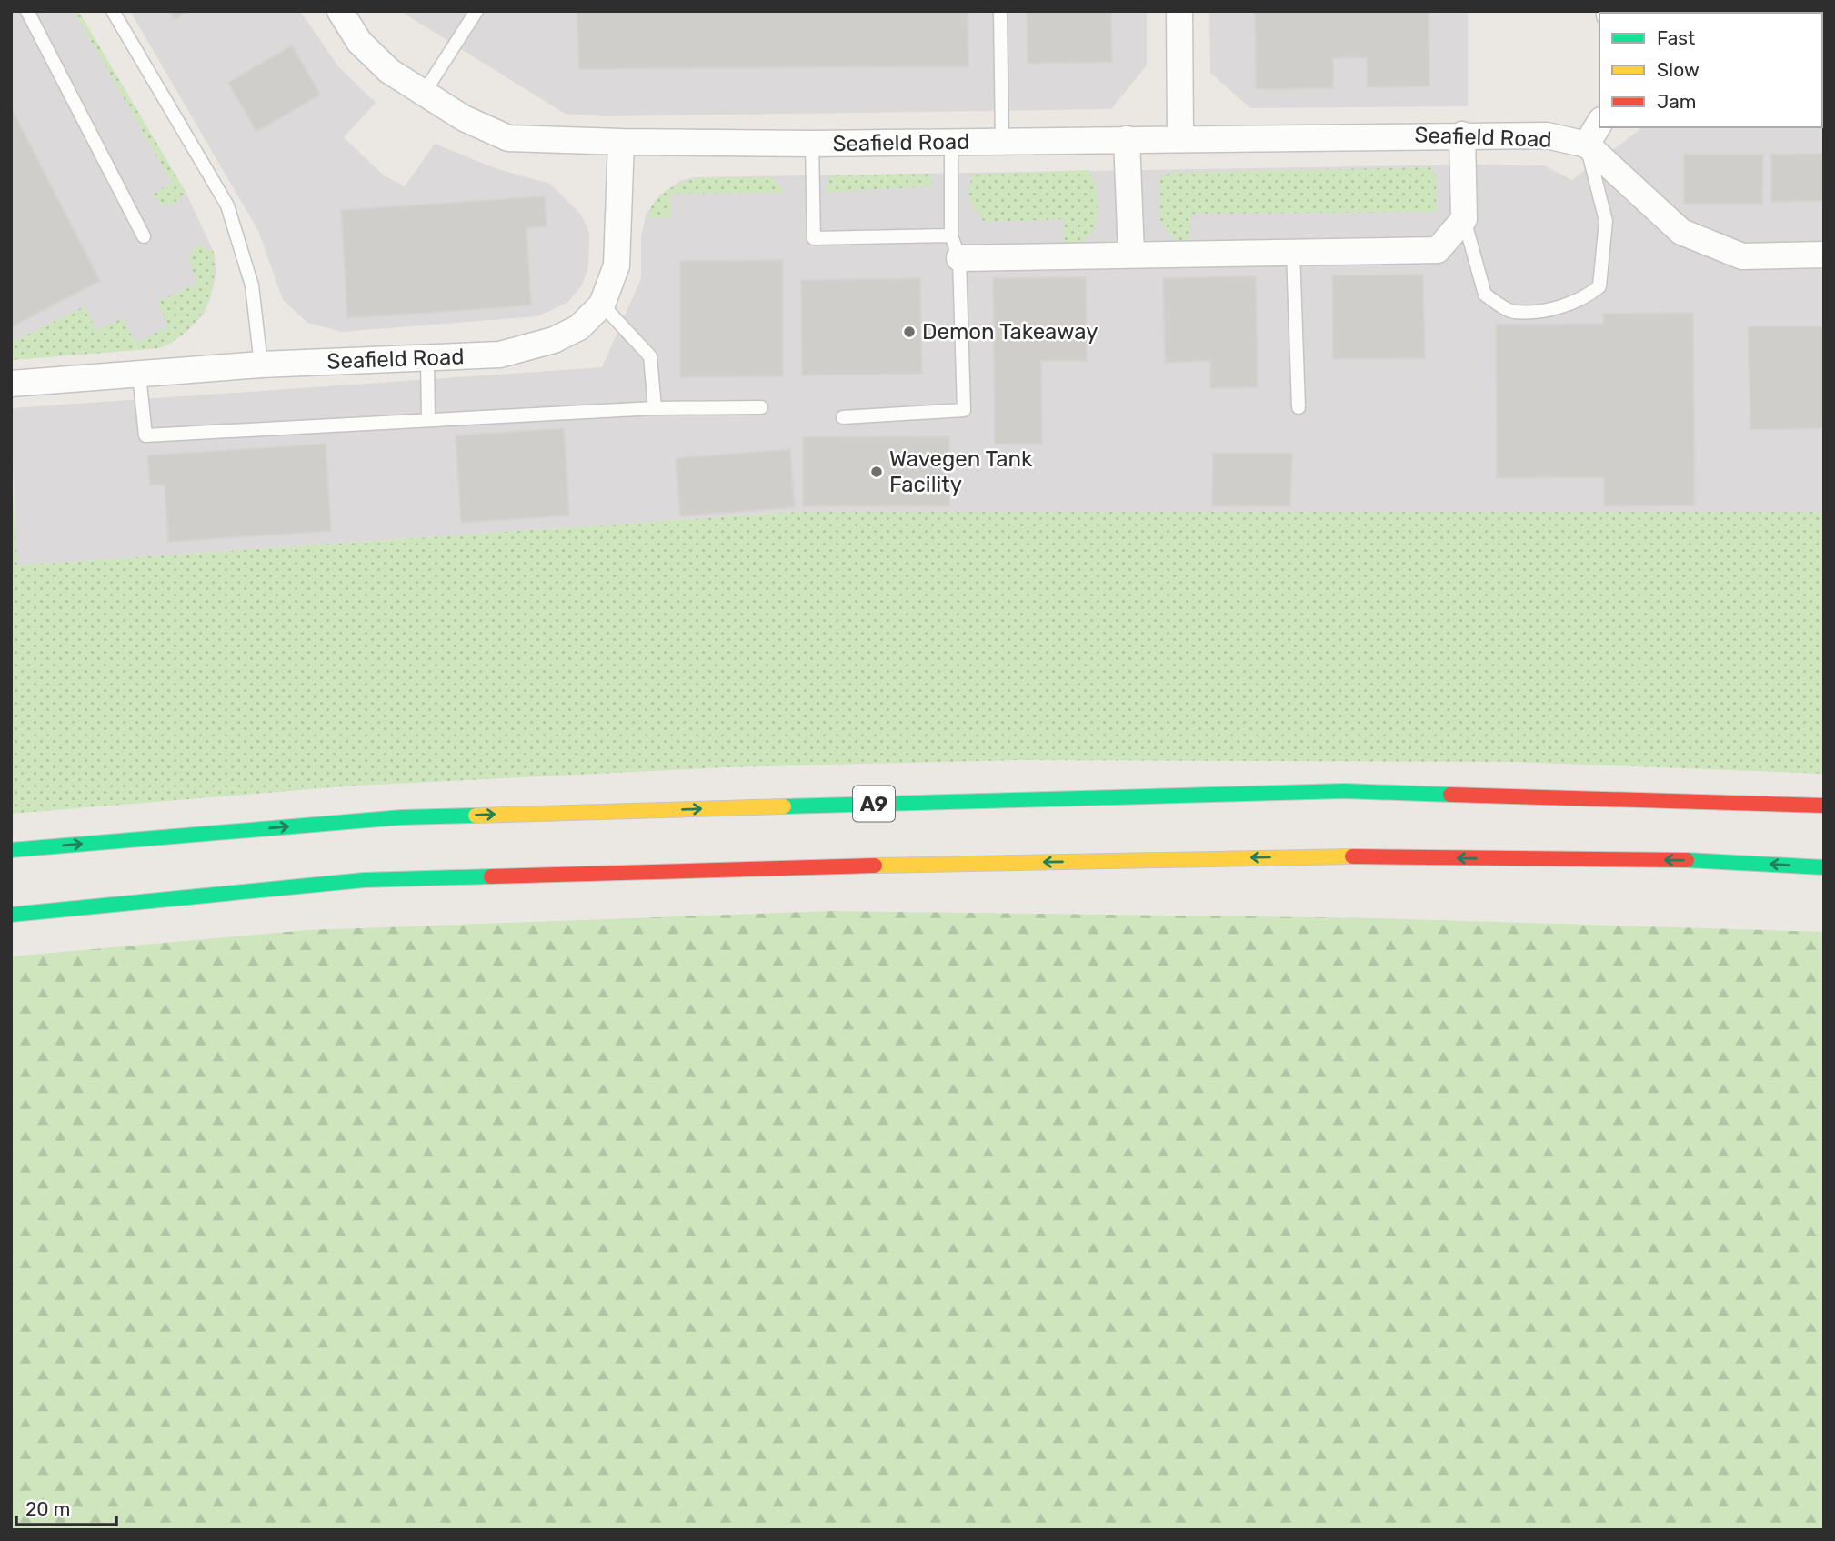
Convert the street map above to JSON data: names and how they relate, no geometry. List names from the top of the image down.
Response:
{
  "streets": {
    "highway": ["A9"],
    "street": ["Seafield Road"]
  },
  "places": ["Demon Takeaway", "Wavegen Tank Facility"],
  "legend": ["Fast", "Slow", "Jam"],
  "scale_bar": "20 m"
}
